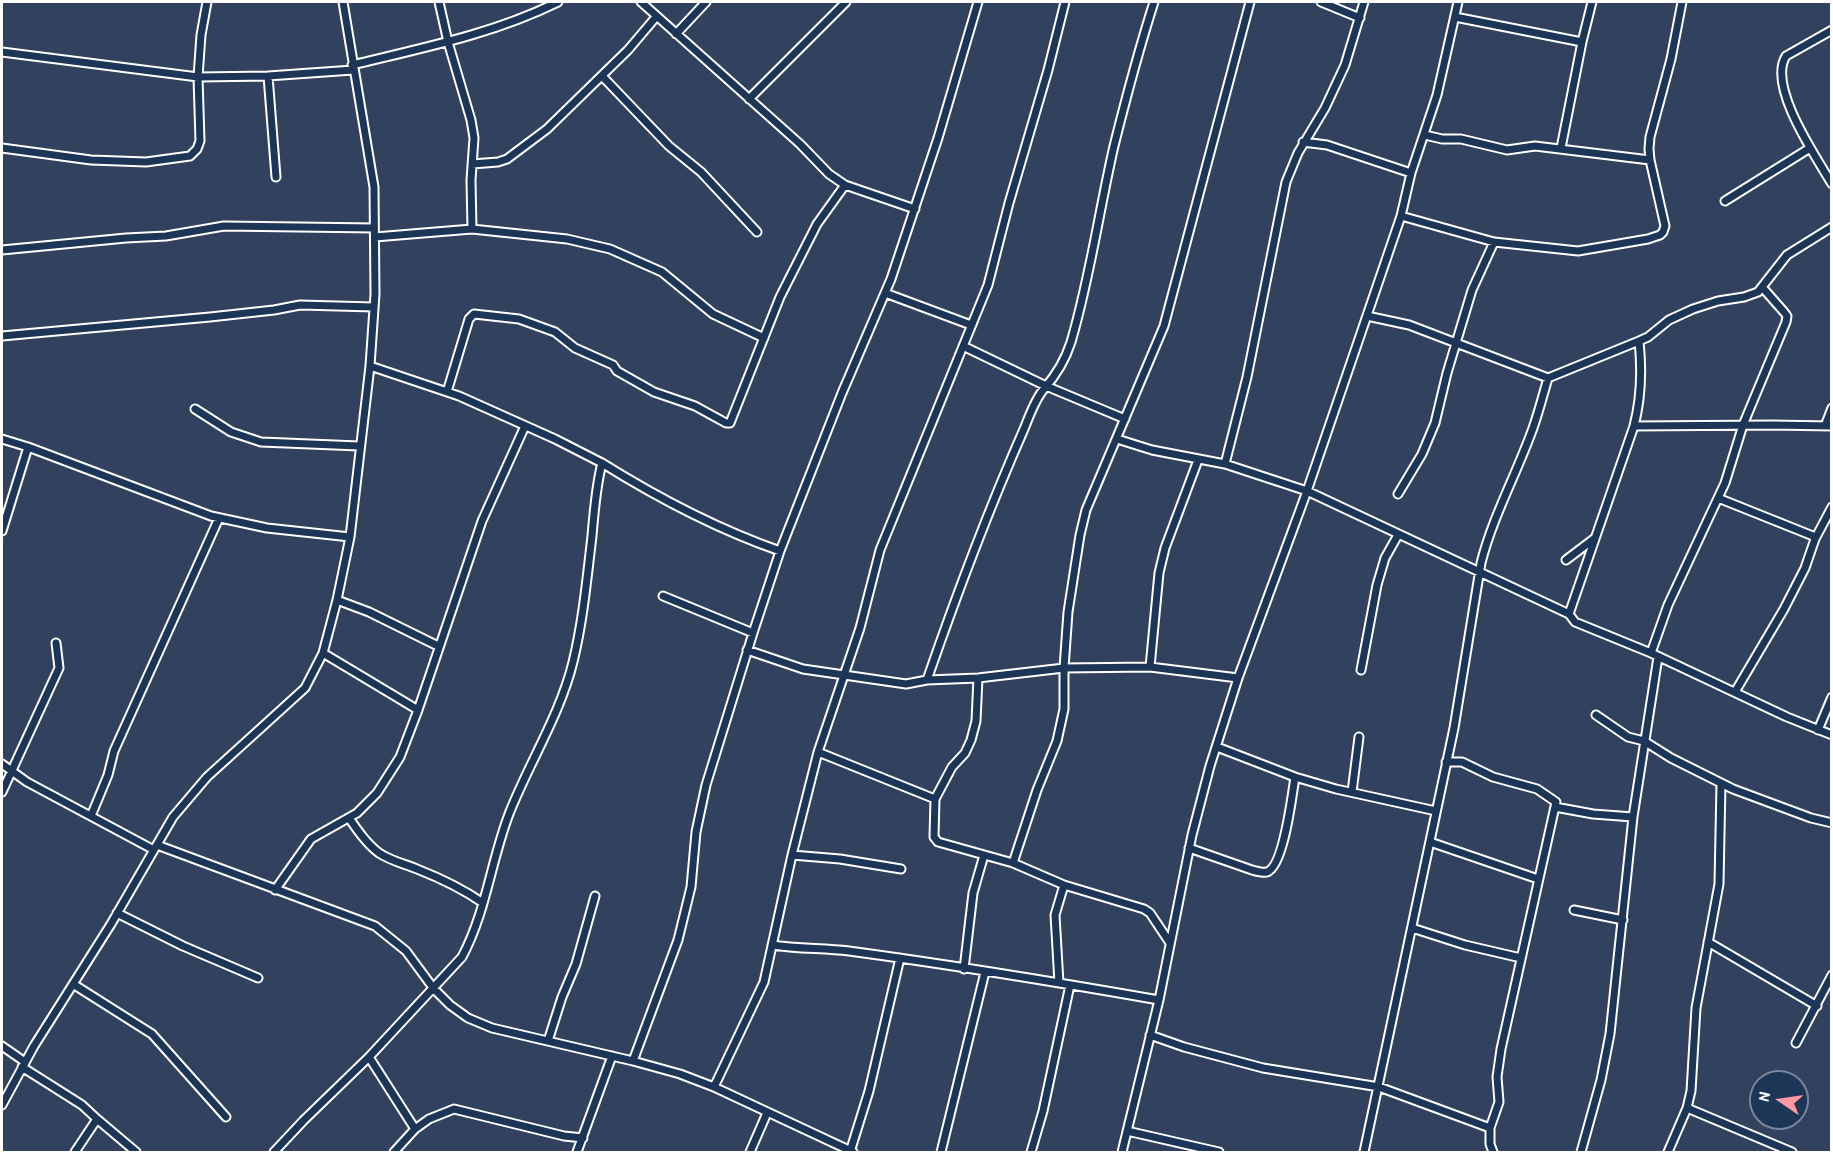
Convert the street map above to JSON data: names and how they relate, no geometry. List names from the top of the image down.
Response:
{
  "north": "left"
}
